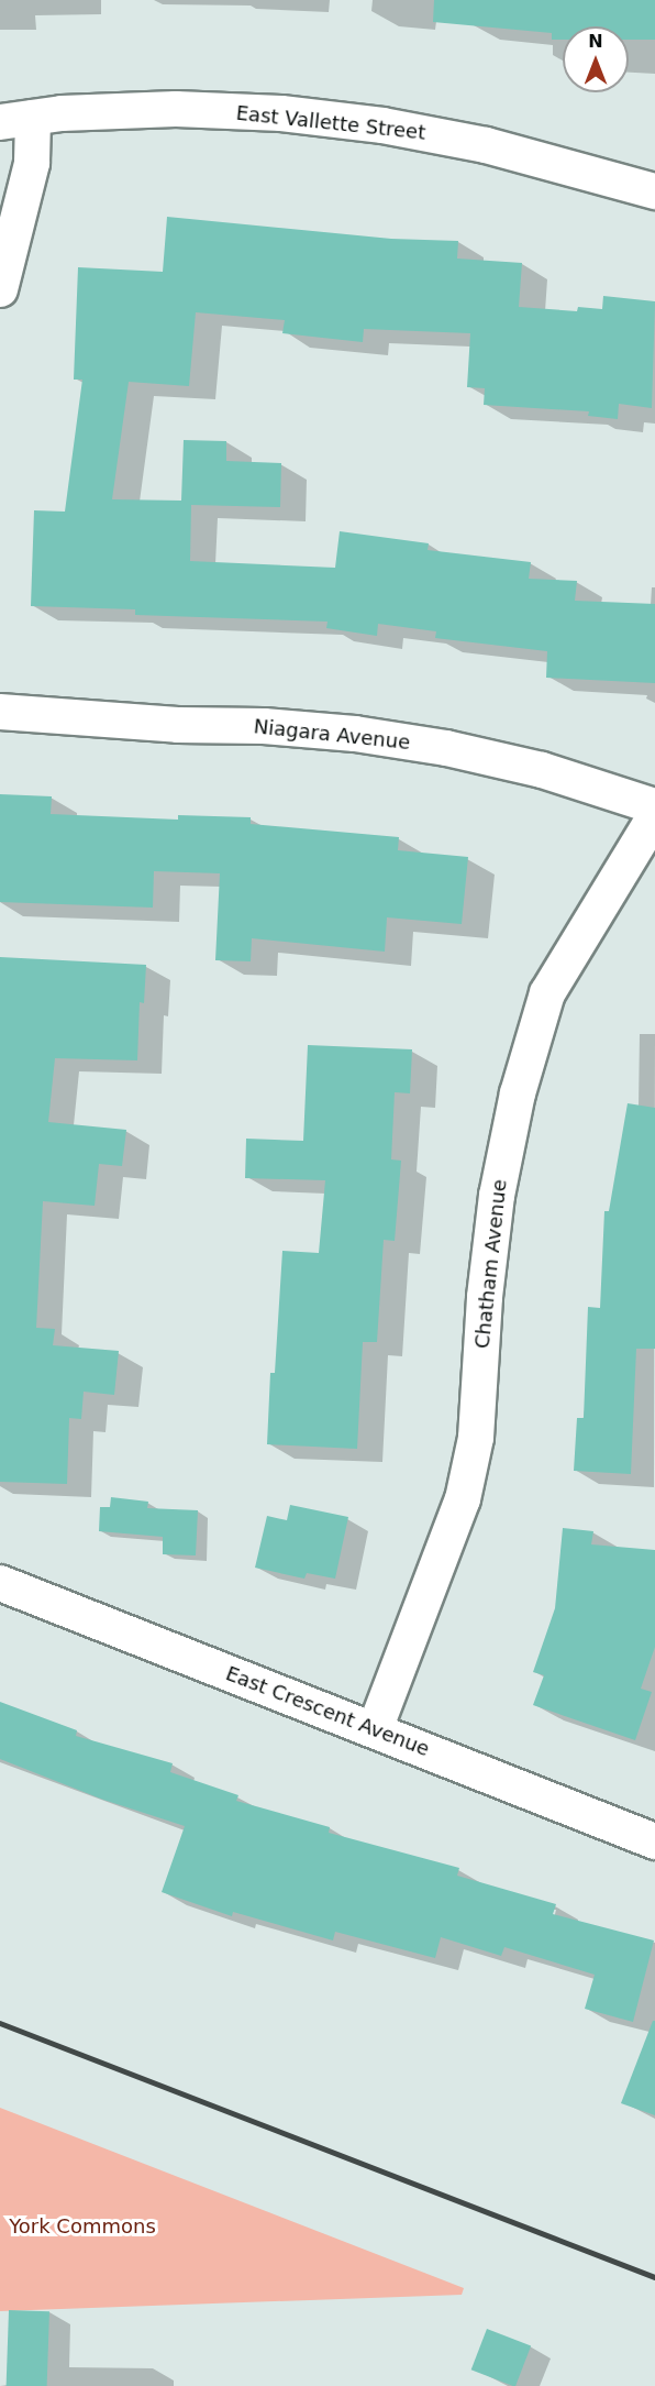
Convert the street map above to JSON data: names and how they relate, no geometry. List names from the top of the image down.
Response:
{
  "streets": {
    "street": [
      "East Vallette Street",
      "Niagara Avenue",
      "Chatham Avenue",
      "East Crescent Avenue"
    ]
  },
  "crossings": [
    ["Chatham Avenue", "East Crescent Avenue"]
  ],
  "parks": ["York Commons"],
  "north": "top"
}
